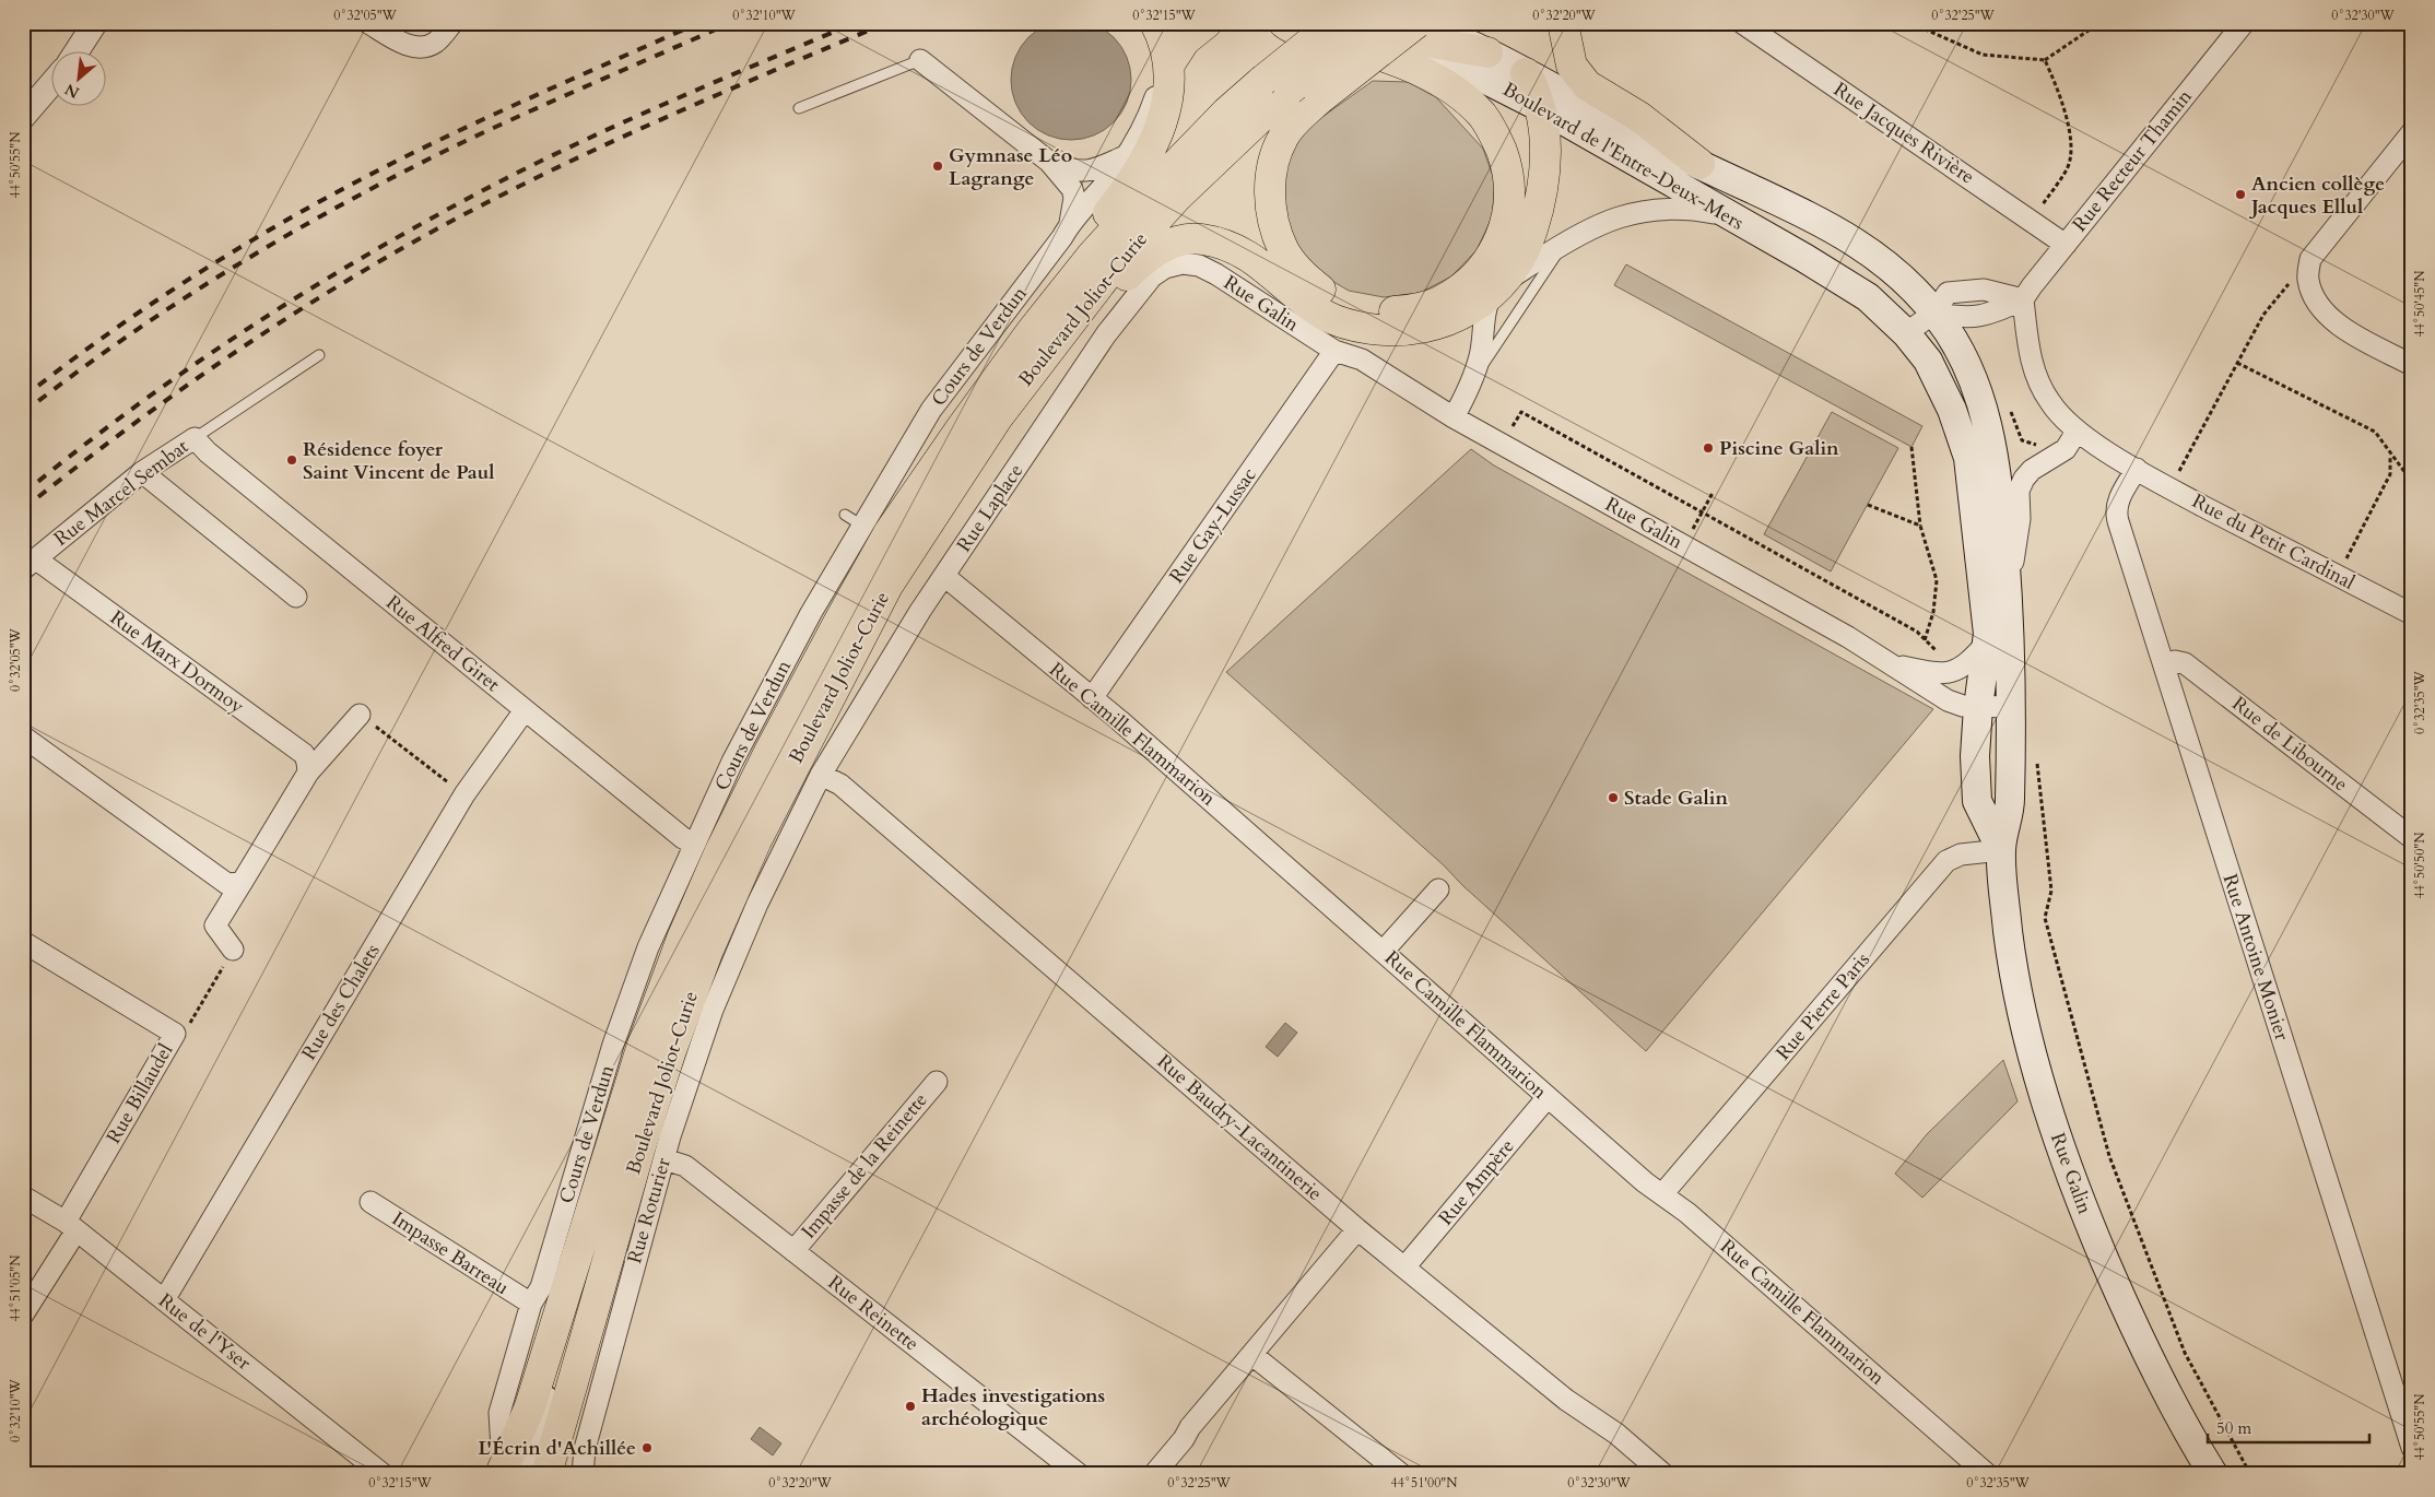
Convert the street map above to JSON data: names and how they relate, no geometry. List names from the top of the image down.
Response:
{
  "streets": {
    "main road": ["Boulevard de l'Entre-Deux-Mers", "Rue Galin", "Boulevard Joliot-Curie"],
    "street": [
      "Rue Jacques Rivière",
      "Rue Recteur Thamin",
      "Cours de Verdun",
      "Rue Marcel Sembat",
      "Rue Laplace",
      "Rue Gay-Lussac",
      "Rue du Petit Cardinal",
      "Rue Alfred Giret",
      "Rue Marx Dormoy",
      "Rue Camille Flammarion",
      "Rue de Libourne",
      "Rue Antoine Monier",
      "Rue des Chalets",
      "Rue Pierre Paris",
      "Rue Billaudel",
      "Rue Baudry-Lacantinerie",
      "Impasse de la Reinette",
      "Rue Ampère",
      "Rue Roturier",
      "Impasse Barreau",
      "Rue Reinette",
      "Rue de l'Yser"
    ]
  },
  "crossings": [
    ["Rue Jacques Rivière", "Rue Recteur Thamin"],
    ["Boulevard de l'Entre-Deux-Mers", "Rue Galin"],
    ["Rue Recteur Thamin", "Rue du Petit Cardinal"],
    ["Rue Galin", "Rue Laplace"],
    ["Rue Galin", "Rue Gay-Lussac"],
    ["Rue Galin", "Rue Pierre Paris"],
    ["Boulevard Joliot-Curie", "Cours de Verdun"],
    ["Cours de Verdun", "Rue Alfred Giret"],
    ["Cours de Verdun", "Impasse Barreau"],
    ["Rue Marcel Sembat", "Rue Alfred Giret"],
    ["Rue Marcel Sembat", "Rue Marx Dormoy"],
    ["Rue Laplace", "Rue Camille Flammarion"],
    ["Rue Laplace", "Rue Baudry-Lacantinerie"],
    ["Rue Laplace", "Rue Roturier"],
    ["Rue Gay-Lussac", "Rue Camille Flammarion"],
    ["Rue du Petit Cardinal", "Rue Antoine Monier"],
    ["Rue Alfred Giret", "Rue des Chalets"],
    ["Rue Camille Flammarion", "Rue Pierre Paris"],
    ["Rue Camille Flammarion", "Rue Ampère"],
    ["Rue de Libourne", "Rue Antoine Monier"],
    ["Rue des Chalets", "Rue de l'Yser"],
    ["Rue Billaudel", "Rue de l'Yser"],
    ["Rue Baudry-Lacantinerie", "Rue Ampère"],
    ["Rue Baudry-Lacantinerie", "Rue Roturier"],
    ["Impasse de la Reinette", "Rue Reinette"],
    ["Rue Roturier", "Rue Reinette"]
  ],
  "places": [
    "Gymnase Léo Lagrange",
    "Ancien collège Jacques Ellul",
    "Piscine Galin",
    "Résidence foyer Saint Vincent de Paul",
    "Stade Galin",
    "Hades investigations archéologique",
    "L'Écrin d'Achillée"
  ],
  "scale_bar": "50 m",
  "north": "bottom left",
  "coordinates": [
    "0°32'05\"W",
    "0°32'10\"W",
    "0°32'15\"W",
    "0°32'20\"W",
    "0°32'25\"W",
    "0°32'30\"W",
    "44°50'55\"N",
    "44°50'45\"N",
    "0°32'35\"W",
    "44°50'50\"N",
    "44°51'05\"N",
    "44°51'00\"N"
  ]
}
